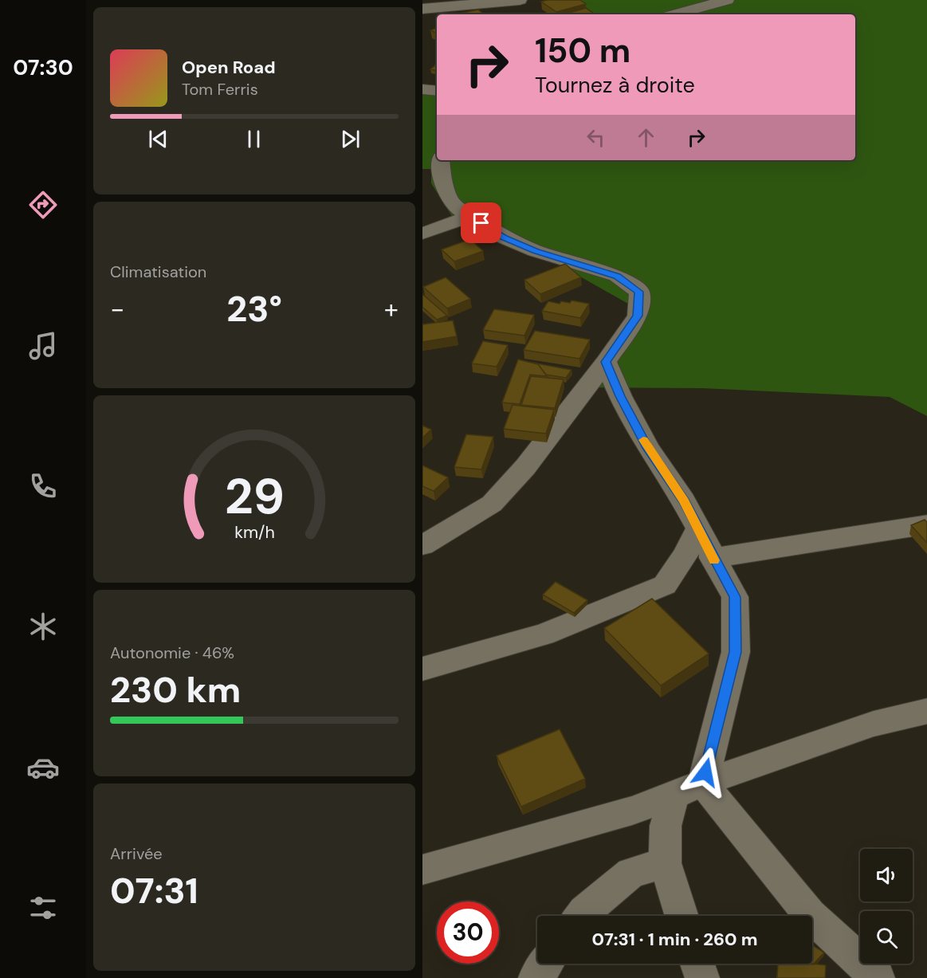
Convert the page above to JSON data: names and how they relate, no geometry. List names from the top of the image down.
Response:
{
  "page": {
    "tabs": "07:30",
    "turn": ["150 m", "Tournez à droite"],
    "song": ["Open Road", "Tom Ferris"],
    "tile": [
      "Climatisation",
      ["Autonomie · 46%", "230 km"],
      ["Arrivée", "07:31"]
    ],
    "heat": ["−", "23°", "+"],
    "limit": "30",
    "trip": "07:31 · 1 min · 260 m",
    "gauge": ["29", "km/h"]
  }
}
